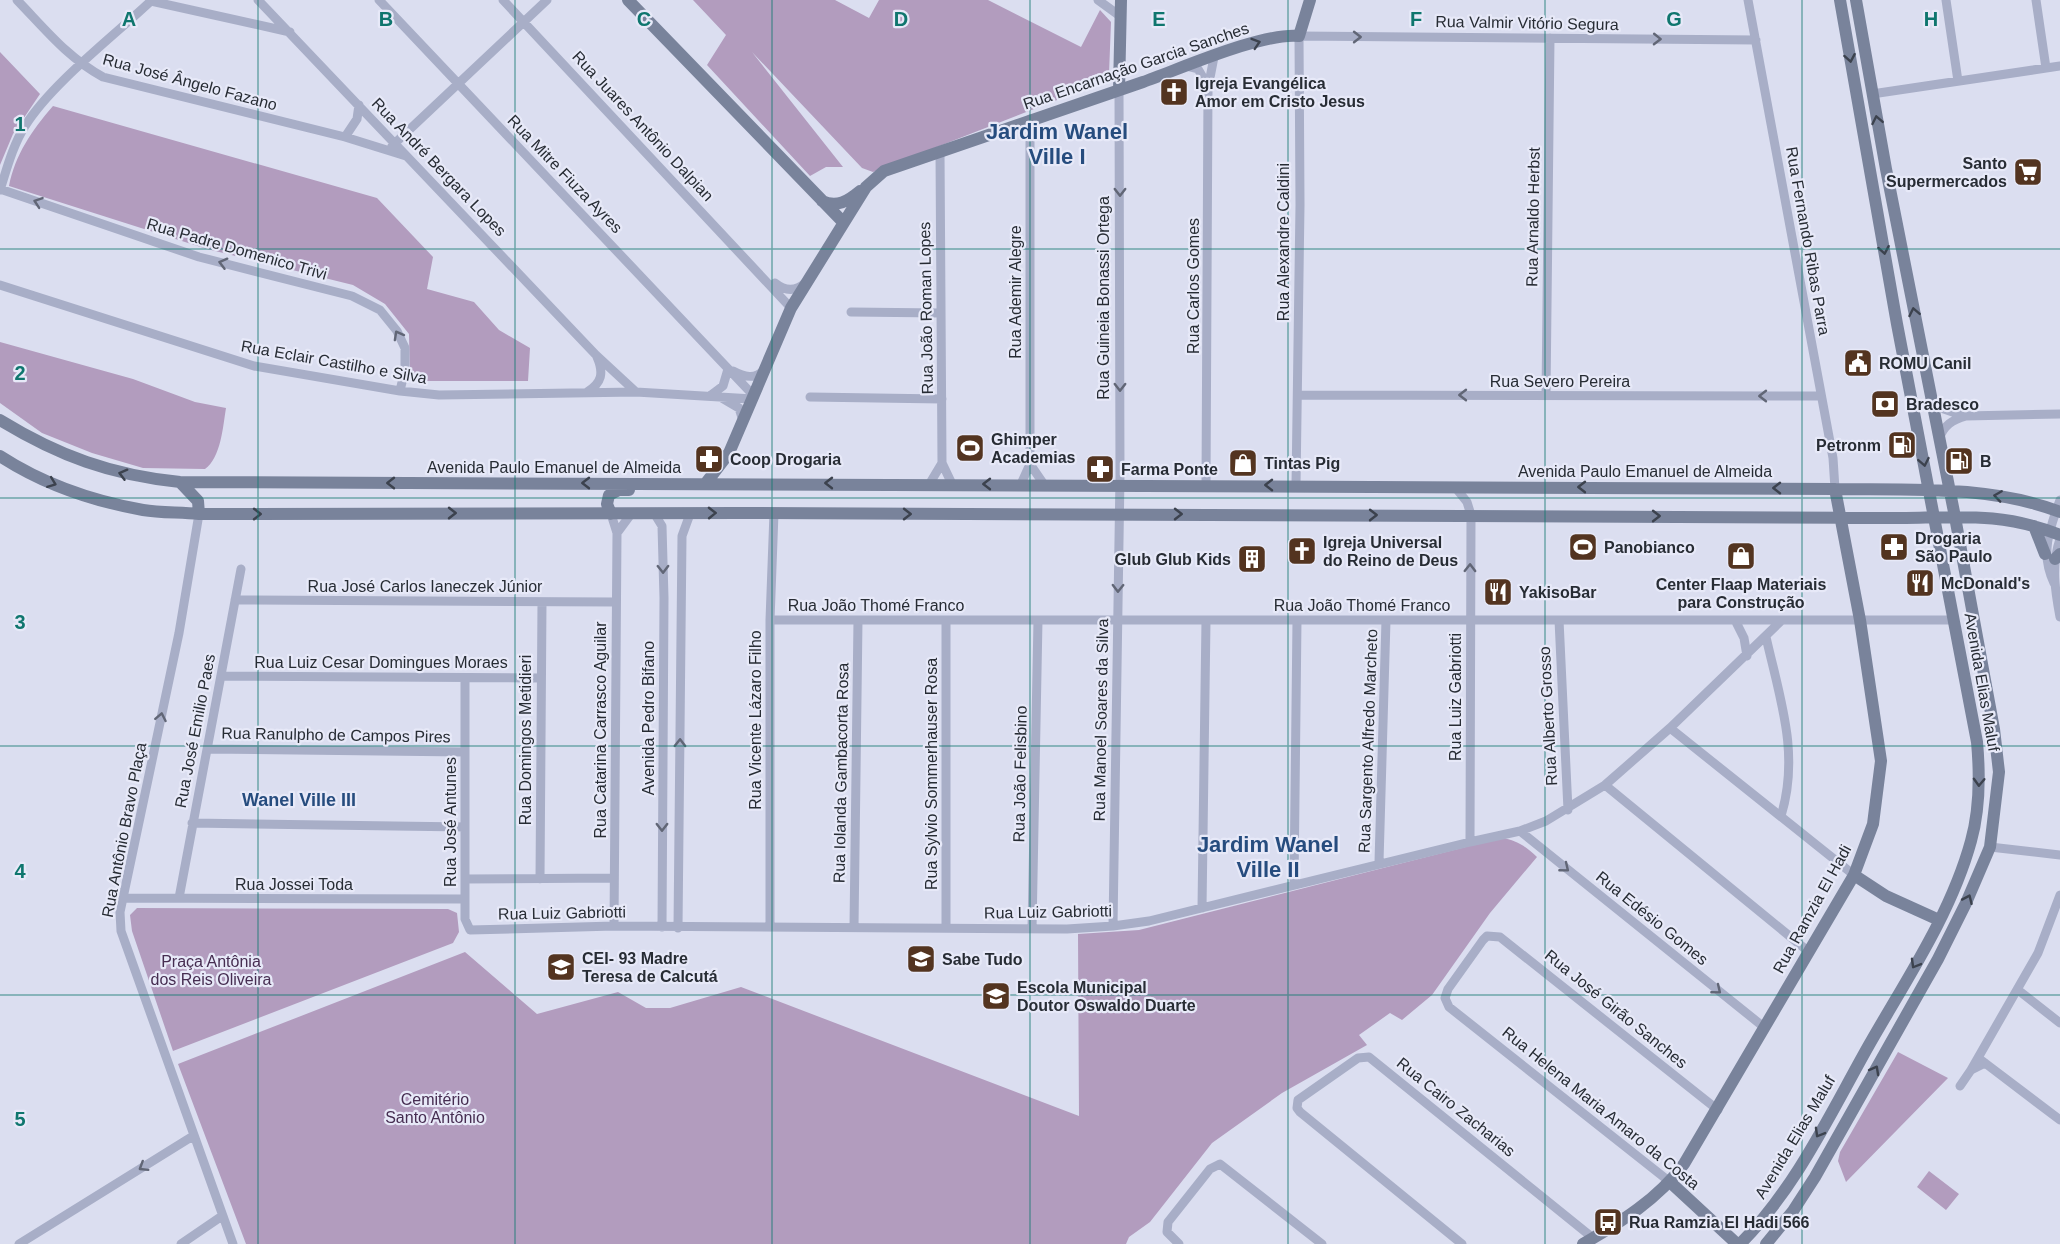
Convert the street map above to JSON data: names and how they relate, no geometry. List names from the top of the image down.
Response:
{
  "streets": {
    "main road": [
      "Rua Encarnação Garcia Sanches",
      "Rua Alexandre Caldini",
      "Rua Guineia Bonassi Ortega",
      "Avenida Paulo Emanuel de Almeida",
      "Avenida Elias Maluf",
      "Rua Ramzia El Hadi",
      "Rua Helena Maria Amaro da Costa"
    ],
    "street": [
      "Rua Valmir Vitório Segura",
      "Rua José Ângelo Fazano",
      "Rua Juares Antônio Dalpian",
      "Rua André Bergara Lopes",
      "Rua Mitre Fiuza Ayres",
      "Rua Arnaldo Herbst",
      "Rua Fernando Ribas Parra",
      "Rua Padre Domenico Trivi",
      "Rua Carlos Gomes",
      "Rua Ademir Alegre",
      "Rua João Roman Lopes",
      "Rua Eclair Castilho e Silva",
      "Rua Severo Pereira",
      "Rua José Carlos Ianeczek Júnior",
      "Rua João Thomé Franco",
      "Rua Luiz Cesar Domingues Moraes",
      "Rua Luiz Gabriotti",
      "Rua Alberto Grosso",
      "Avenida Pedro Bifano",
      "Rua Vicente Lázaro Filho",
      "Rua Manoel Soares da Silva",
      "Rua Catarina Carrasco Aguilar",
      "Rua José Emilio Paes",
      "Rua Ranulpho de Campos Pires",
      "Rua Domingos Metidieri",
      "Rua Sargento Alfredo Marcheto",
      "Rua Iolanda Gambacorta Rosa",
      "Rua Sylvio Sommerhauser Rosa",
      "Rua João Felisbino",
      "Rua José Antunes",
      "Rua Antônio Bravo Plaça",
      "Rua Jossei Toda",
      "Rua Edésio Gomes",
      "Rua José Girão Sanches",
      "Rua Cairo Zacharias"
    ]
  },
  "crossings": [
    ["Rua Valmir Vitório Segura", "Rua Encarnação Garcia Sanches"],
    ["Rua Valmir Vitório Segura", "Rua Arnaldo Herbst"],
    ["Rua Valmir Vitório Segura", "Rua Fernando Ribas Parra"],
    ["Rua Valmir Vitório Segura", "Rua Alexandre Caldini"],
    ["Rua Encarnação Garcia Sanches", "Rua Juares Antônio Dalpian"],
    ["Rua Encarnação Garcia Sanches", "Rua Mitre Fiuza Ayres"],
    ["Rua Encarnação Garcia Sanches", "Rua Alexandre Caldini"],
    ["Rua Encarnação Garcia Sanches", "Rua Carlos Gomes"],
    ["Rua Encarnação Garcia Sanches", "Rua Ademir Alegre"],
    ["Rua Encarnação Garcia Sanches", "Rua Guineia Bonassi Ortega"],
    ["Rua Encarnação Garcia Sanches", "Rua João Roman Lopes"],
    ["Rua Encarnação Garcia Sanches", "Rua Eclair Castilho e Silva"],
    ["Rua Encarnação Garcia Sanches", "Avenida Paulo Emanuel de Almeida"],
    ["Rua José Ângelo Fazano", "Rua André Bergara Lopes"],
    ["Rua André Bergara Lopes", "Rua Eclair Castilho e Silva"],
    ["Rua Mitre Fiuza Ayres", "Rua Eclair Castilho e Silva"],
    ["Rua Arnaldo Herbst", "Rua Severo Pereira"],
    ["Rua Fernando Ribas Parra", "Rua Severo Pereira"],
    ["Rua Fernando Ribas Parra", "Avenida Paulo Emanuel de Almeida"],
    ["Rua Alexandre Caldini", "Rua Severo Pereira"],
    ["Rua Alexandre Caldini", "Avenida Paulo Emanuel de Almeida"],
    ["Rua Padre Domenico Trivi", "Rua Eclair Castilho e Silva"],
    ["Rua Carlos Gomes", "Avenida Paulo Emanuel de Almeida"],
    ["Rua Ademir Alegre", "Avenida Paulo Emanuel de Almeida"],
    ["Rua Guineia Bonassi Ortega", "Avenida Paulo Emanuel de Almeida"],
    ["Rua João Roman Lopes", "Avenida Paulo Emanuel de Almeida"],
    ["Avenida Paulo Emanuel de Almeida", "Avenida Elias Maluf"],
    ["Rua José Carlos Ianeczek Júnior", "Rua Catarina Carrasco Aguilar"],
    ["Rua José Carlos Ianeczek Júnior", "Rua José Emilio Paes"],
    ["Rua José Carlos Ianeczek Júnior", "Rua Domingos Metidieri"],
    ["Rua João Thomé Franco", "Avenida Elias Maluf"],
    ["Rua João Thomé Franco", "Rua Luiz Gabriotti"],
    ["Rua João Thomé Franco", "Rua Alberto Grosso"],
    ["Rua João Thomé Franco", "Rua Vicente Lázaro Filho"],
    ["Rua João Thomé Franco", "Rua Manoel Soares da Silva"],
    ["Rua João Thomé Franco", "Rua Sargento Alfredo Marcheto"],
    ["Rua João Thomé Franco", "Rua Iolanda Gambacorta Rosa"],
    ["Rua João Thomé Franco", "Rua Sylvio Sommerhauser Rosa"],
    ["Rua João Thomé Franco", "Rua João Felisbino"],
    ["Rua João Thomé Franco", "Rua Ramzia El Hadi"],
    ["Rua Luiz Cesar Domingues Moraes", "Rua José Emilio Paes"],
    ["Rua Luiz Cesar Domingues Moraes", "Rua Domingos Metidieri"],
    ["Rua Luiz Cesar Domingues Moraes", "Rua José Antunes"],
    ["Avenida Elias Maluf", "Rua Helena Maria Amaro da Costa"],
    ["Rua Luiz Gabriotti", "Avenida Pedro Bifano"],
    ["Rua Luiz Gabriotti", "Rua Vicente Lázaro Filho"],
    ["Rua Luiz Gabriotti", "Rua Manoel Soares da Silva"],
    ["Rua Luiz Gabriotti", "Rua Catarina Carrasco Aguilar"],
    ["Rua Luiz Gabriotti", "Rua Sargento Alfredo Marcheto"],
    ["Rua Luiz Gabriotti", "Rua Iolanda Gambacorta Rosa"],
    ["Rua Luiz Gabriotti", "Rua Sylvio Sommerhauser Rosa"],
    ["Rua Luiz Gabriotti", "Rua João Felisbino"],
    ["Rua Luiz Gabriotti", "Rua José Antunes"],
    ["Rua José Emilio Paes", "Rua Ranulpho de Campos Pires"],
    ["Rua José Emilio Paes", "Rua Jossei Toda"],
    ["Rua Ranulpho de Campos Pires", "Rua José Antunes"],
    ["Rua José Antunes", "Rua Jossei Toda"],
    ["Rua Antônio Bravo Plaça", "Rua Jossei Toda"],
    ["Rua Ramzia El Hadi", "Rua Edésio Gomes"],
    ["Rua Ramzia El Hadi", "Rua José Girão Sanches"],
    ["Rua Ramzia El Hadi", "Rua Cairo Zacharias"],
    ["Rua Ramzia El Hadi", "Rua Helena Maria Amaro da Costa"],
    ["Rua José Girão Sanches", "Rua Helena Maria Amaro da Costa"]
  ],
  "one_way": [
    "Rua Valmir Vitório Segura",
    "Rua Padre Domenico Trivi",
    "Rua Guineia Bonassi Ortega",
    "Rua Severo Pereira",
    "Rua Antônio Bravo Plaça",
    "Rua Edésio Gomes"
  ],
  "districts": ["Jardim Wanel Ville I", "Wanel Ville III", "Jardim Wanel Ville II"],
  "parks": ["Praça Antônia dos Reis Oliveira", "Cemitério Santo Antônio"],
  "places": {
    "church": ["Igreja Evangélica Amor em Cristo Jesus", "Igreja Universal do Reino de Deus"],
    "supermarket": ["Santo Supermercados"],
    "public building": ["ROMU Canil"],
    "bank": ["Bradesco"],
    "fuel station": ["Petronm", "B"],
    "sports": ["Ghimper Academias", "Panobianco"],
    "pharmacy": ["Coop Drogaria", "Farma Ponte", "Drogaria São Paulo"],
    "shop": ["Tintas Pig", "Center Flaap Materiais para Construção"],
    "building": ["Glub Glub Kids"],
    "restaurant": ["McDonald's", "YakisoBar"],
    "school or university": ["Sabe Tudo", "CEI- 93 Madre Teresa de Calcutá", "Escola Municipal Doutor Oswaldo Duarte"],
    "bus stop": ["Rua Ramzia El Hadi 566"]
  },
  "grid": {
    "columns": [
      "A",
      "B",
      "C",
      "D",
      "E",
      "F",
      "G",
      "H"
    ],
    "rows": [
      "1",
      "2",
      "3",
      "4",
      "5"
    ]
  }
}
